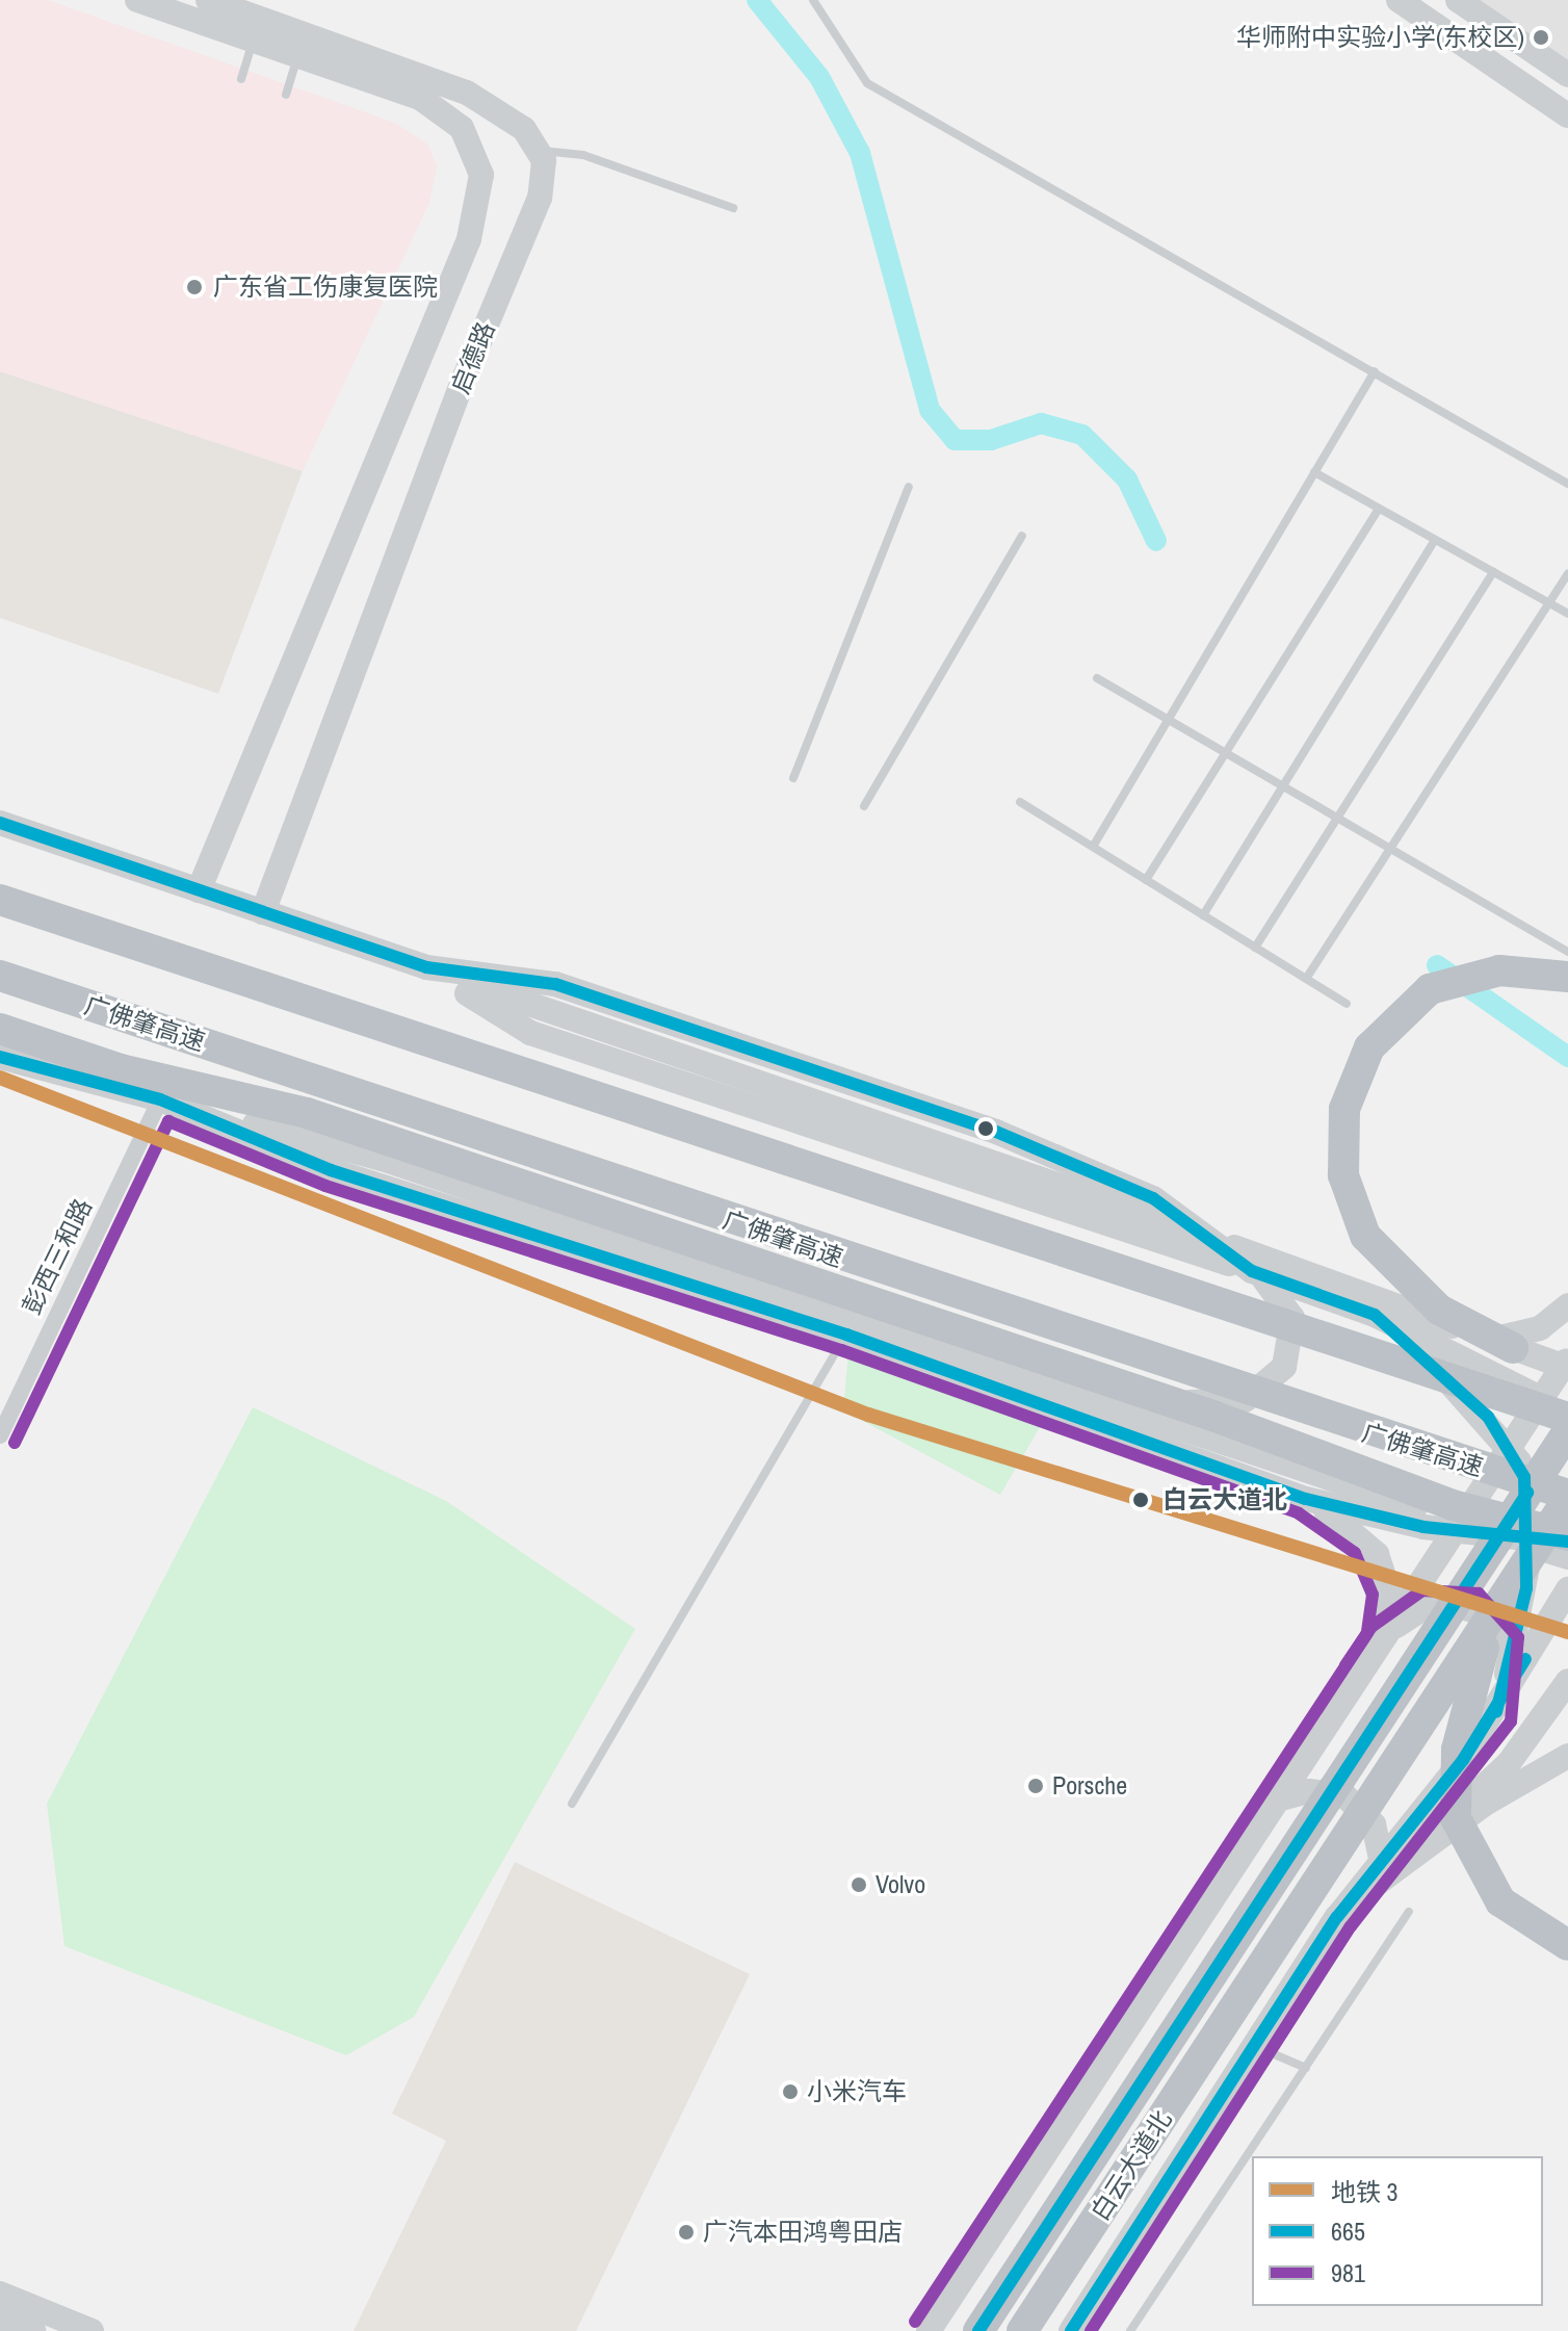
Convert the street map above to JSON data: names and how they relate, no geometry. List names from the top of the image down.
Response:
{
  "streets": {
    "highway": ["广佛肇高速", "白云大道北"],
    "street": ["启德路", "彭西三和路"]
  },
  "crossings": [
    ["广佛肇高速", "白云大道北"]
  ],
  "places": [
    "华师附中实验小学(东校区)",
    "广东省工伤康复医院",
    "白云大道北",
    "Porsche",
    "Volvo",
    "小米汽车",
    "广汽本田鸿粤田店"
  ],
  "lines": ["transit line 665", "metro line 3", "transit line 981"],
  "legend": ["地铁 3", "665", "981"]
}
